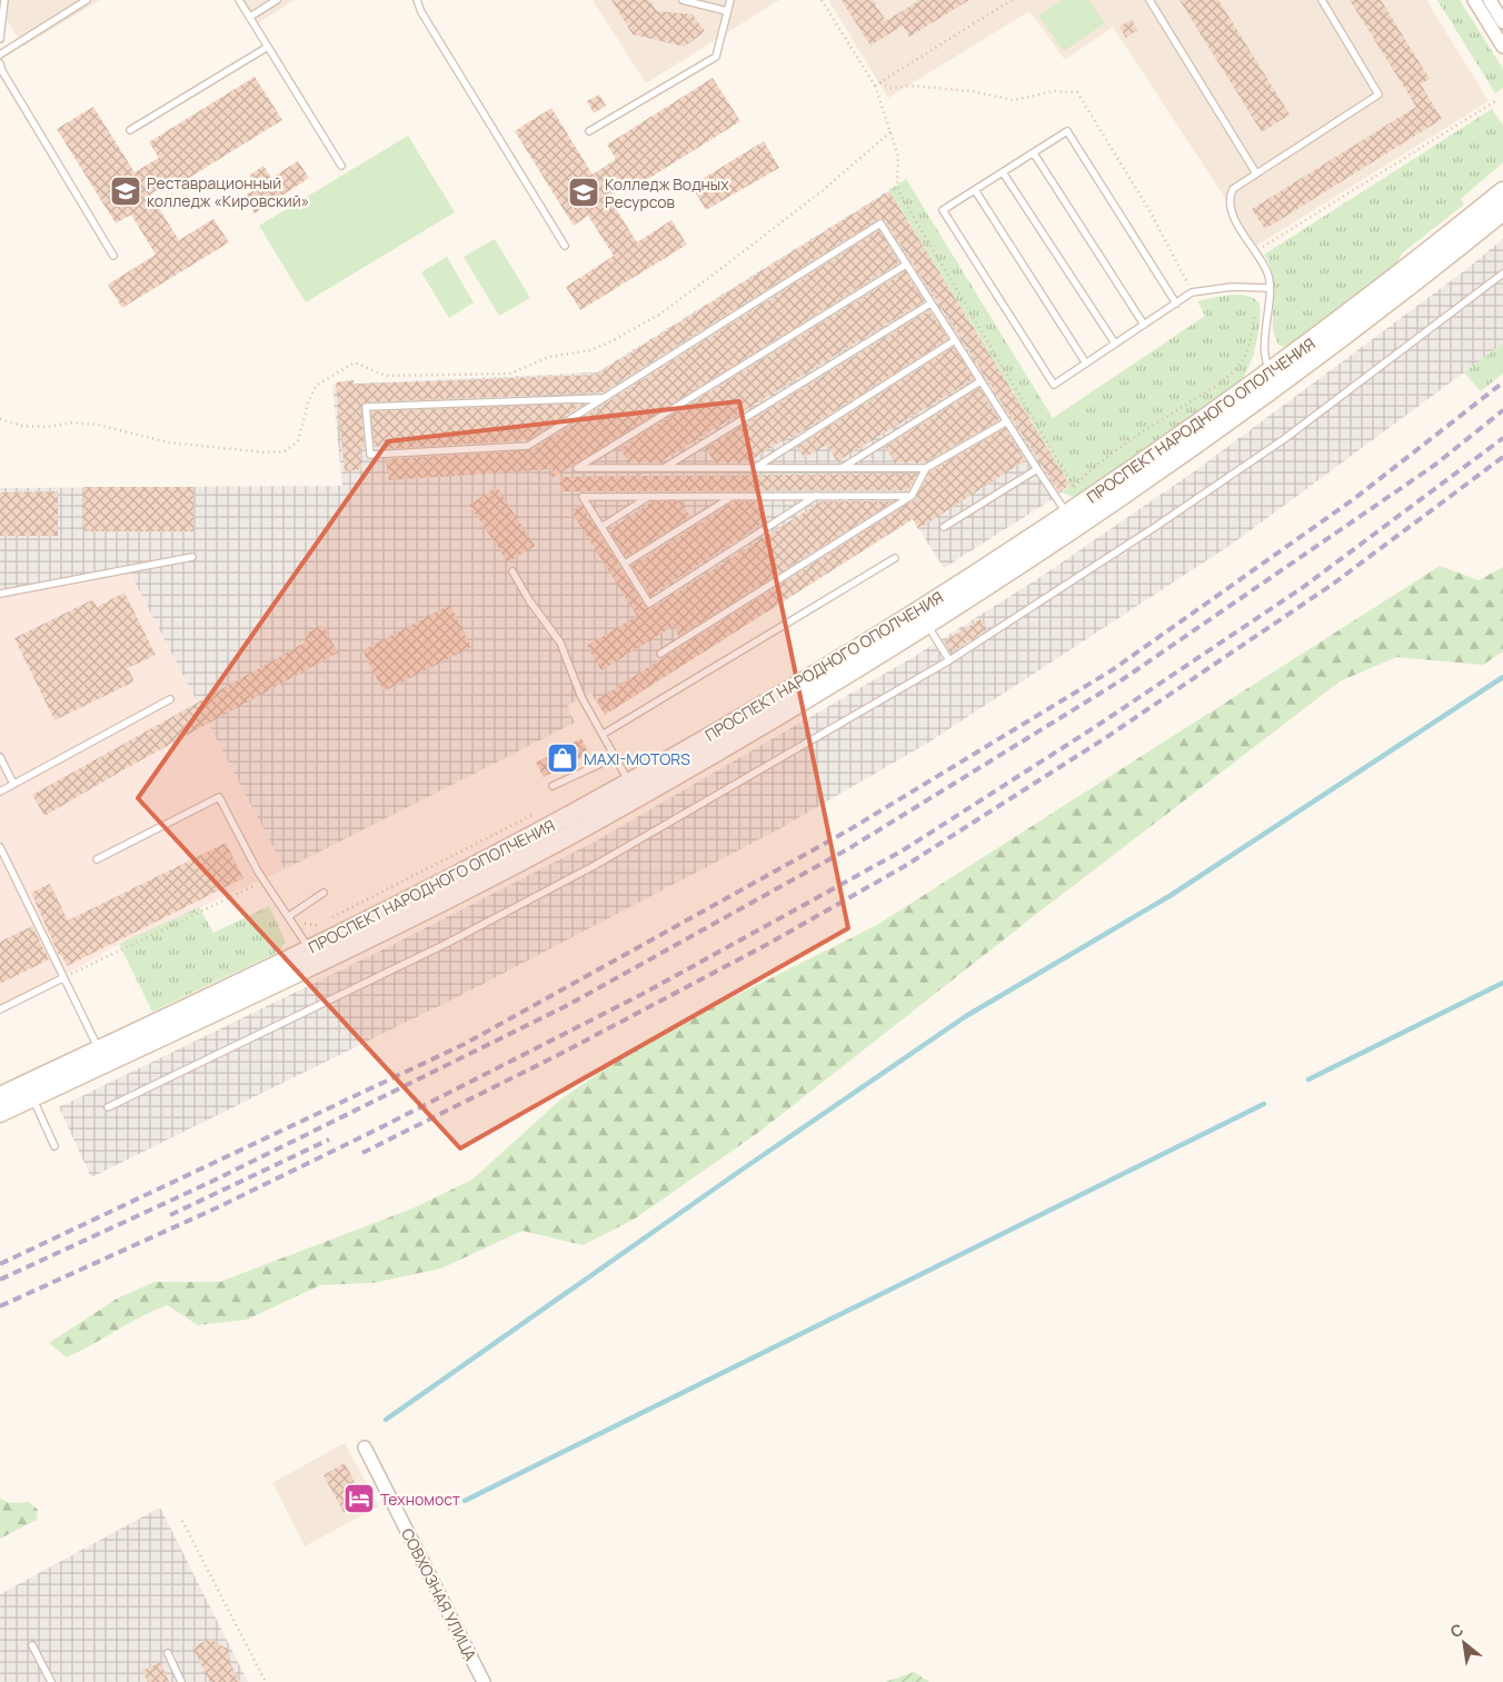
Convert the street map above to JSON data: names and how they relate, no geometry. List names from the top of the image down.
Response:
{
  "streets": {
    "main road": ["ПРОСПЕКТ НАРОДНОГО ОПОЛЧЕНИЯ"],
    "street": ["СОВХОЗНАЯ УЛИЦА"]
  },
  "places": {
    "school or university": ["Реставрационный колледж «Кировский»", "Колледж Водных Ресурсов"],
    "shop": ["MAXI-MOTORS"],
    "hotel": ["Техномост"]
  },
  "north": "top left"
}
